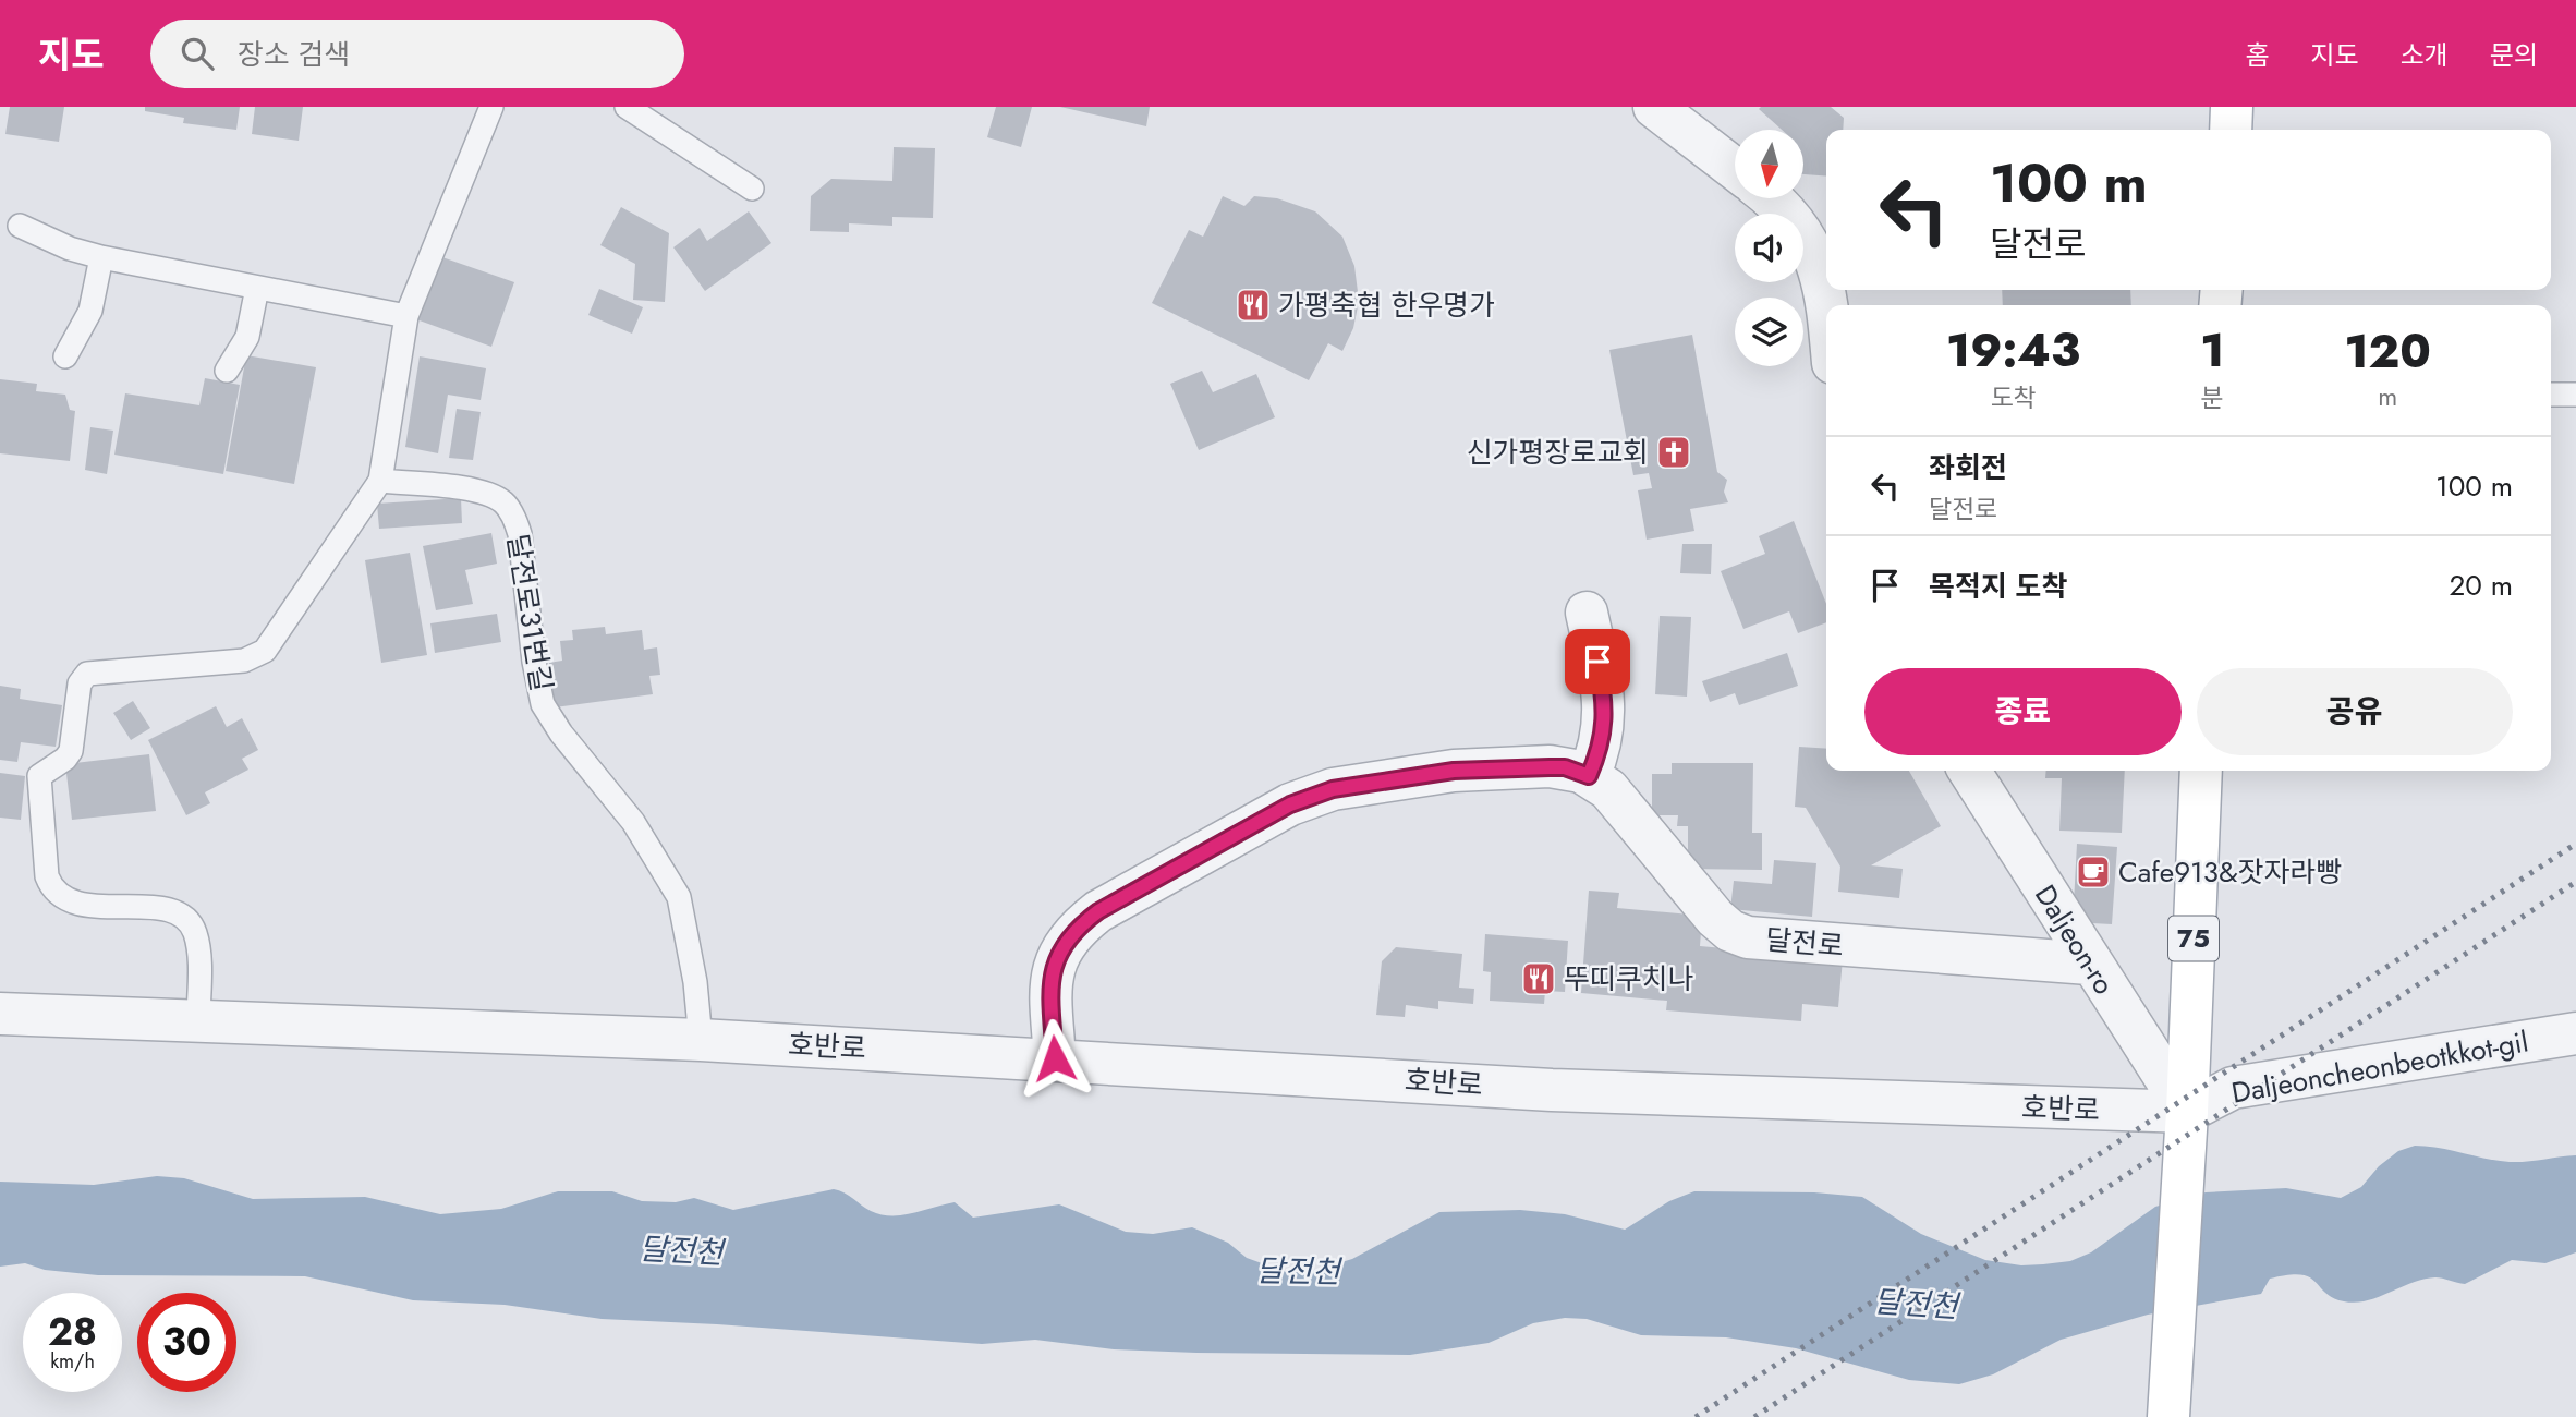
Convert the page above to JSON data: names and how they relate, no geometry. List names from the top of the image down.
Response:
{
  "streets": {
    "main road": ["75"],
    "street": [
      "Daljeon-ro",
      "달전로",
      "호반로",
      "Daljeoncheonbeotkkot-gil"
    ],
    "lane": ["달전로31번길"]
  },
  "crossings": [
    ["달전로31번길", "호반로"],
    ["75", "Daljeon-ro"],
    ["75", "호반로"],
    ["75", "Daljeoncheonbeotkkot-gil"],
    ["Daljeon-ro", "달전로"],
    ["Daljeon-ro", "호반로"],
    ["Daljeon-ro", "Daljeoncheonbeotkkot-gil"],
    ["달전로", "호반로"],
    ["호반로", "Daljeoncheonbeotkkot-gil"]
  ],
  "water": ["달전천"],
  "places": {
    "restaurant": ["가평축협 한우명가", "뚜띠쿠치나"],
    "church": ["신가평장로교회"],
    "cafe": ["Cafe913&잣자라빵"]
  },
  "north": "bottom",
  "page": {
    "header": "지도",
    "search": "장소 검색",
    "nav": [
      "홈",
      "지도",
      "소개",
      "문의"
    ],
    "turn": ["100 m", "달전로"],
    "eta": [
      "19:43",
      "도착",
      "1",
      "분",
      "120",
      "m"
    ],
    "list": [
      {
        "name": "좌회전",
        "note": "달전로",
        "value": "100 m"
      },
      {
        "name": "목적지 도착",
        "value": "20 m"
      }
    ],
    "buttons": ["종료", "공유"],
    "speed": "28 km/h",
    "limit": "30"
  }
}
